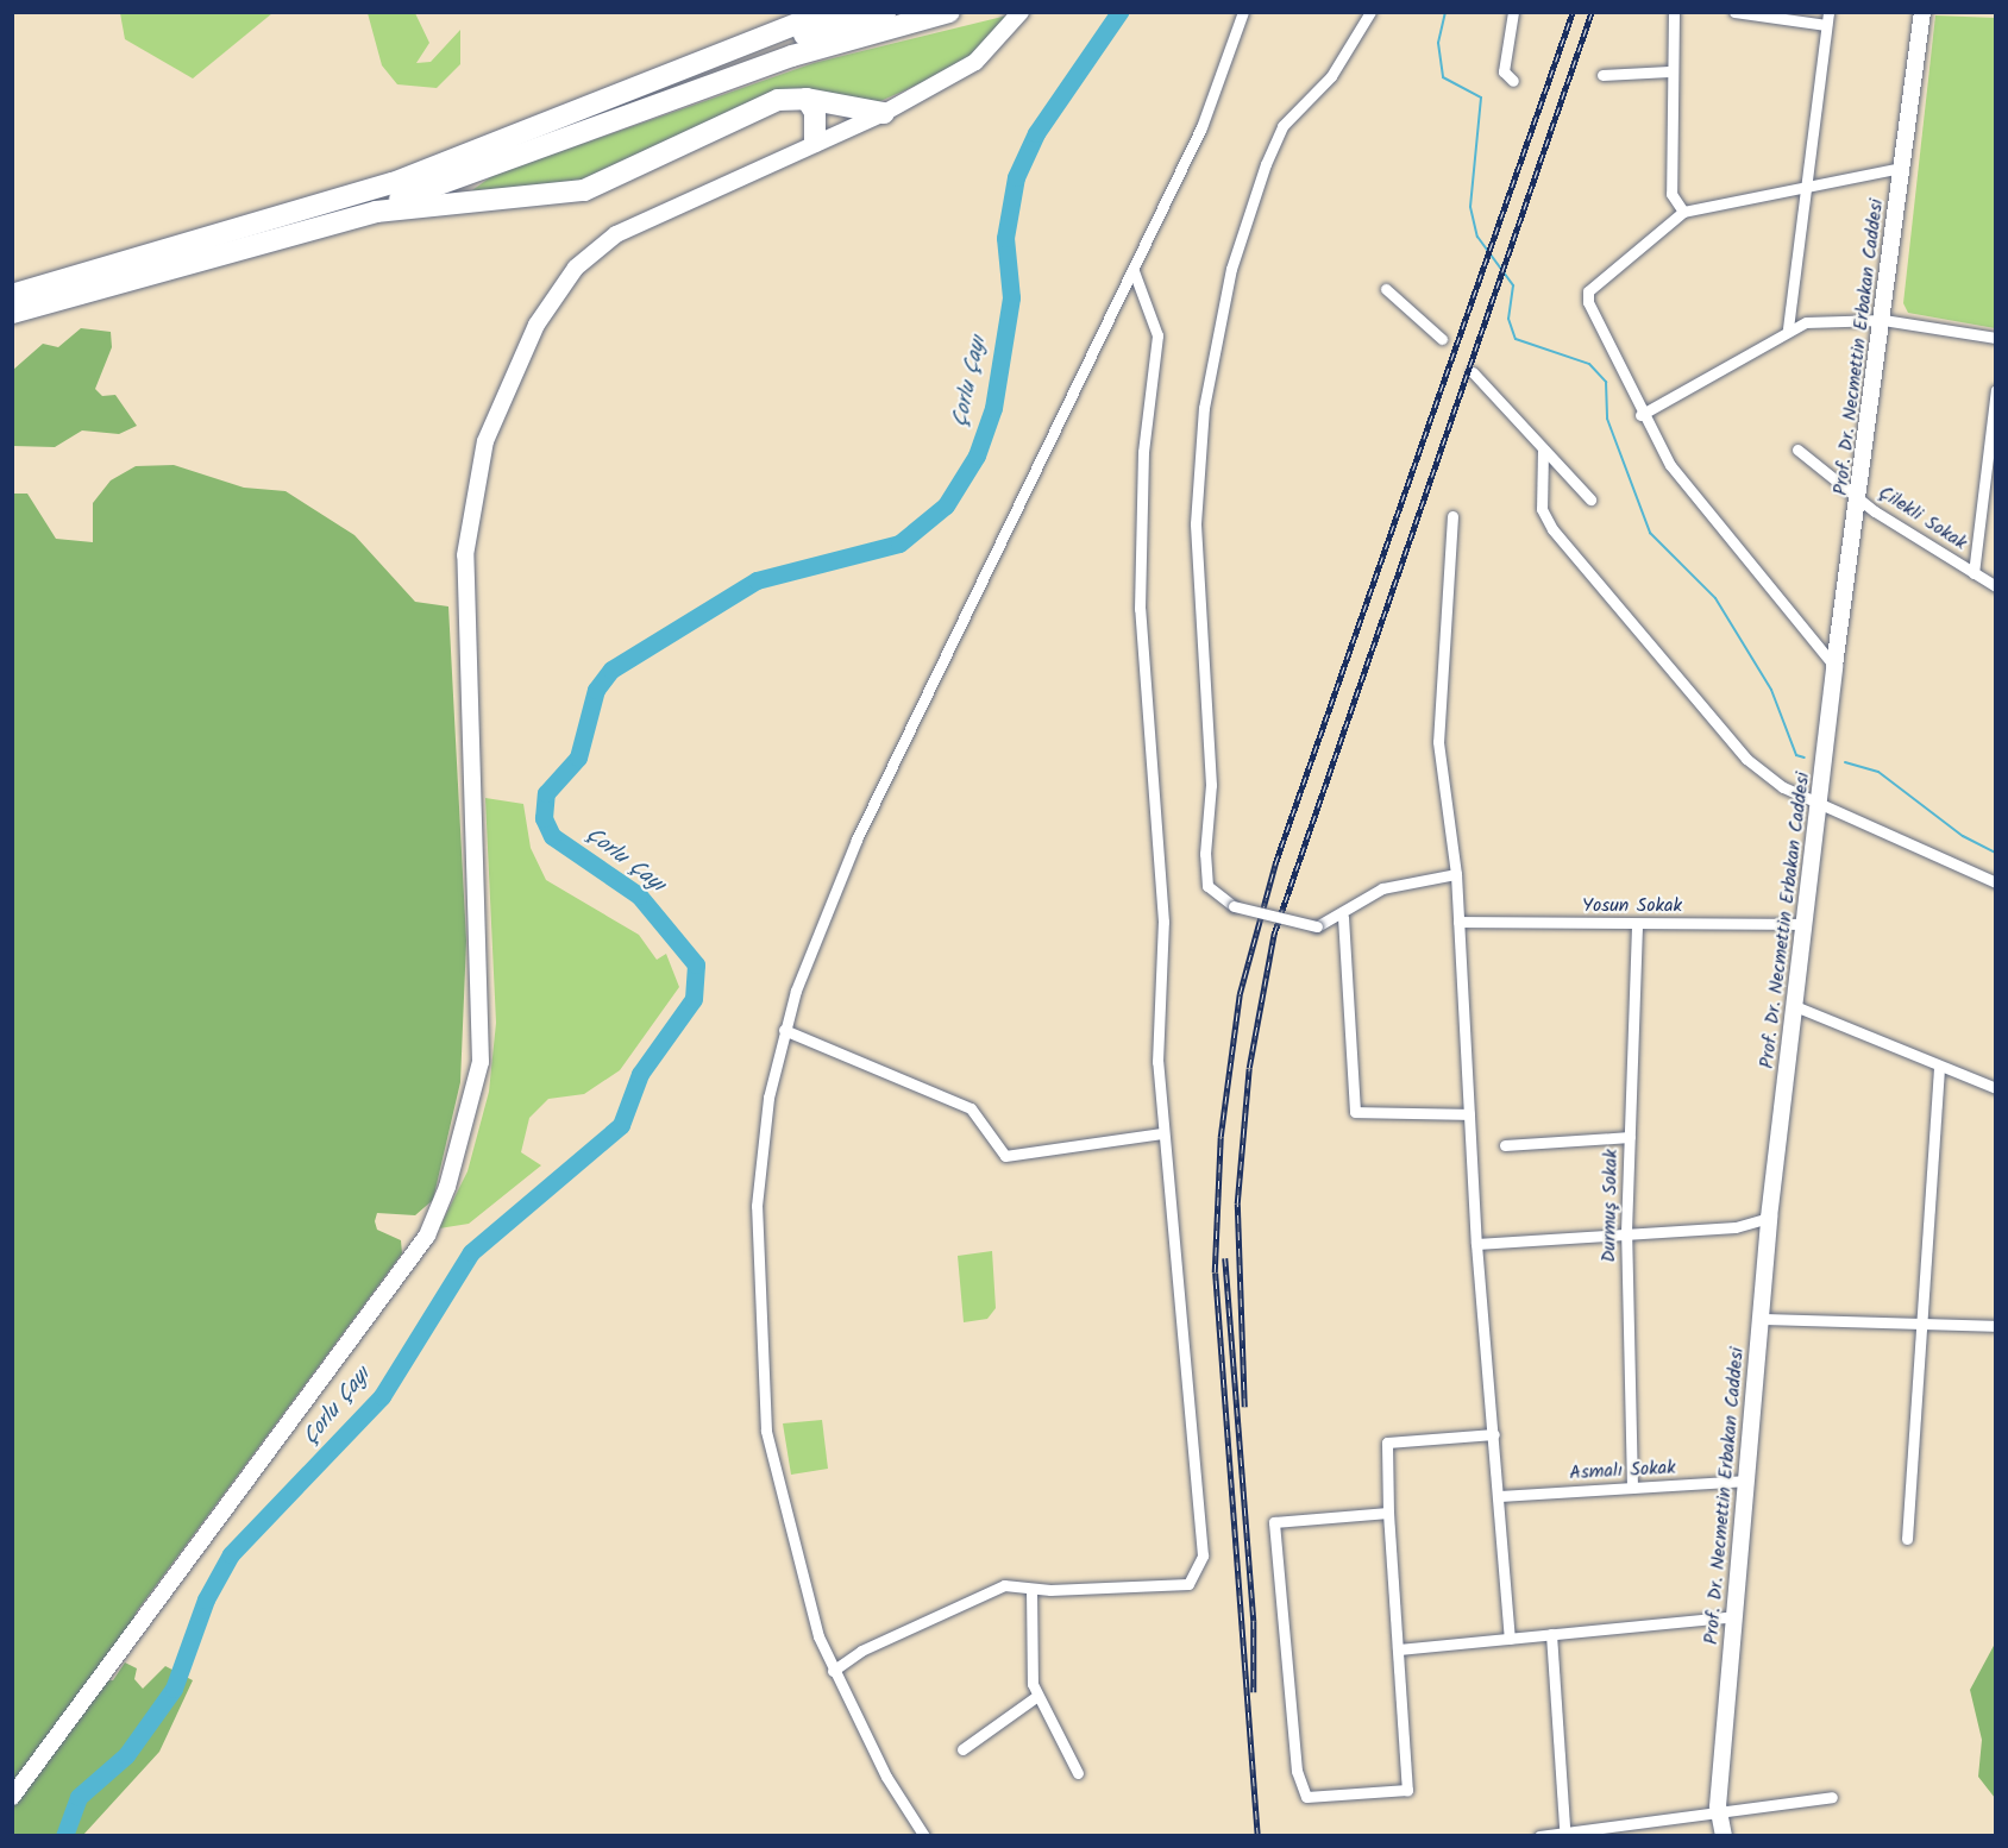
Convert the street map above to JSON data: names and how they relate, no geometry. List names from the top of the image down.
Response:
{
  "streets": {
    "street": [
      "Prof. Dr. Necmettin Erbakan Caddesi",
      "Çilekli Sokak",
      "Yosun Sokak",
      "Durmuş Sokak",
      "Asmalı Sokak"
    ]
  },
  "crossings": [
    ["Prof. Dr. Necmettin Erbakan Caddesi", "Çilekli Sokak"],
    ["Prof. Dr. Necmettin Erbakan Caddesi", "Yosun Sokak"],
    ["Prof. Dr. Necmettin Erbakan Caddesi", "Asmalı Sokak"],
    ["Yosun Sokak", "Durmuş Sokak"],
    ["Durmuş Sokak", "Asmalı Sokak"]
  ],
  "water": ["Çorlu Çayı"]
}
